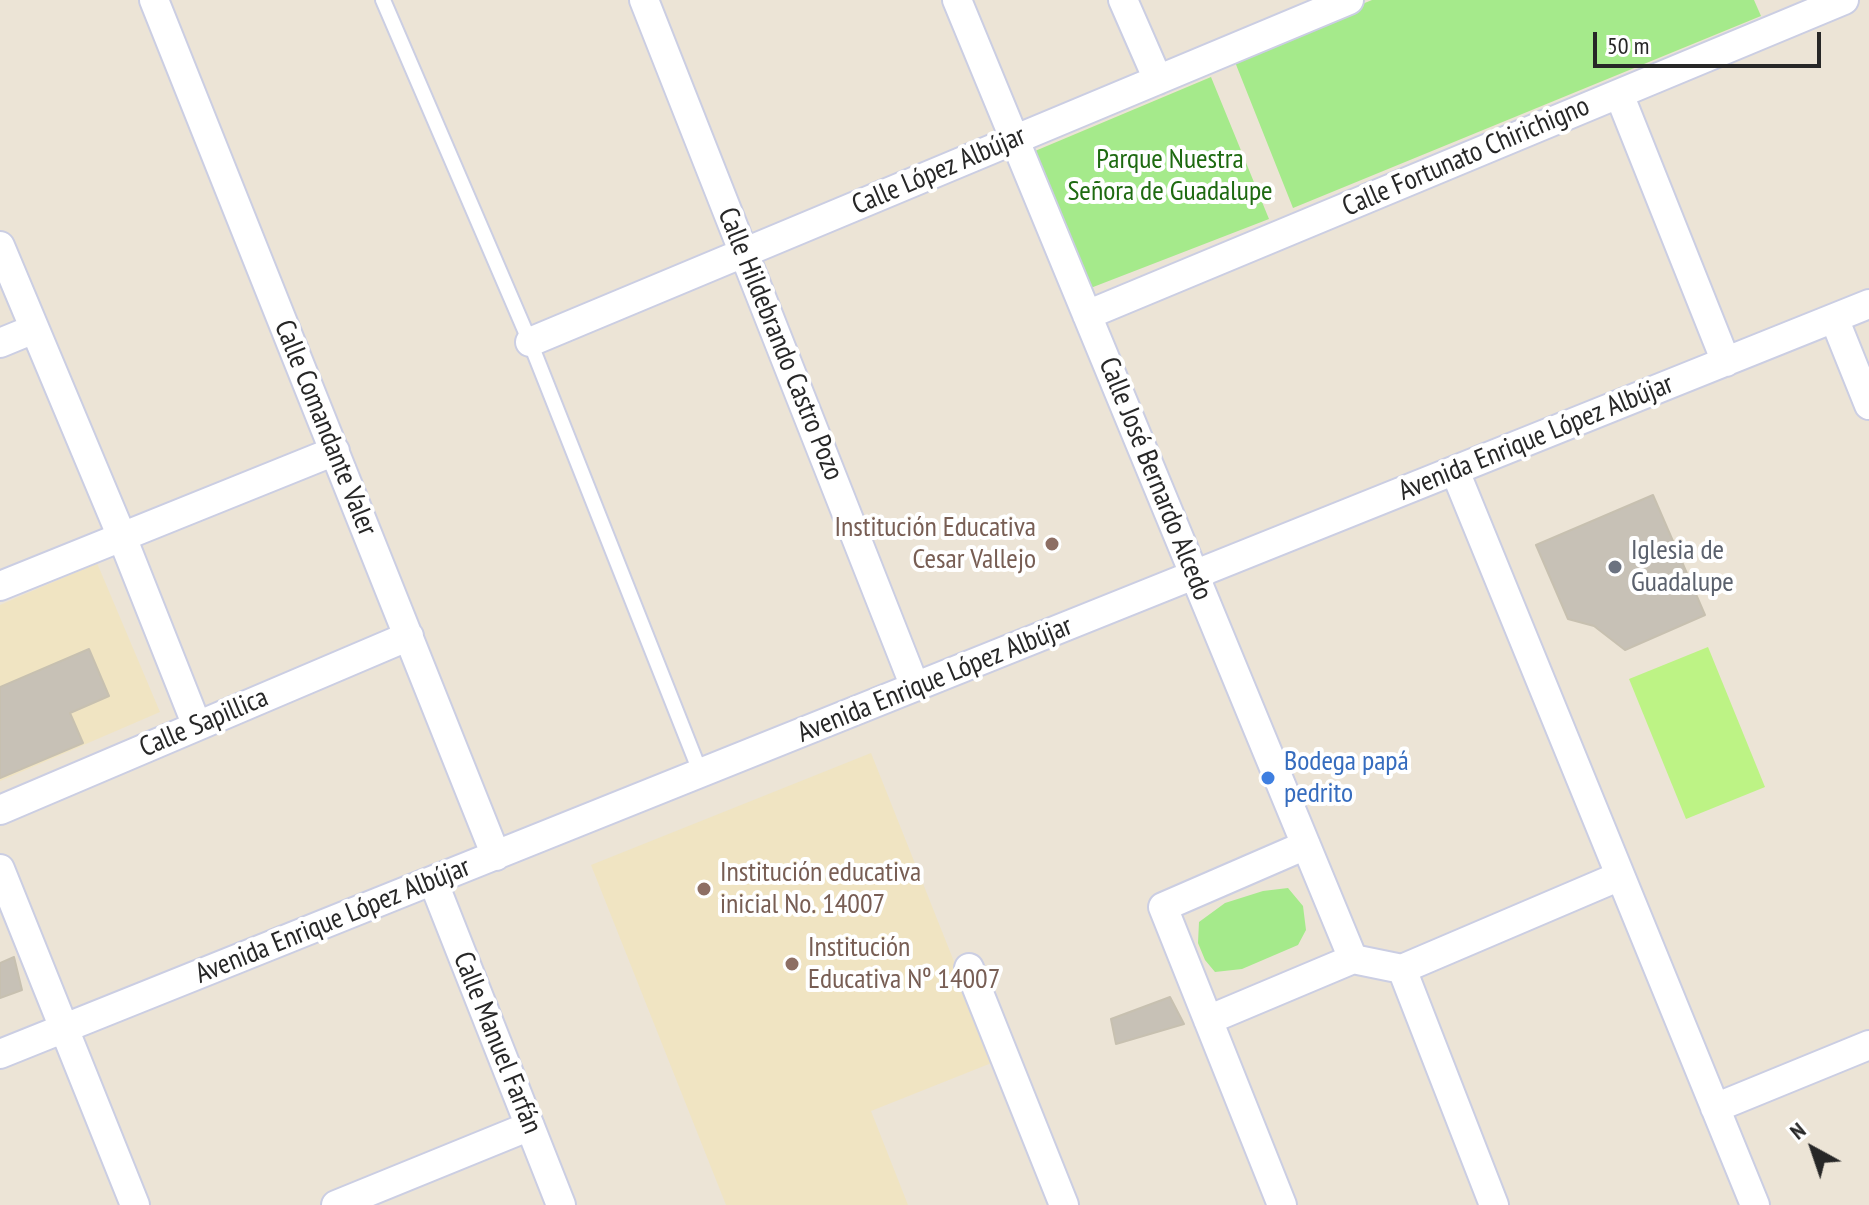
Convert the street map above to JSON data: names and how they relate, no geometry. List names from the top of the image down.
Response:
{
  "streets": {
    "street": [
      "Calle Fortunato Chirichigno",
      "Calle López Albújar",
      "Calle Hildebrando Castro Pozo",
      "Calle Comandante Valer",
      "Avenida Enrique López Albújar",
      "Calle José Bernardo Alcedo",
      "Calle Sapillica",
      "Calle Manuel Farfán"
    ]
  },
  "crossings": [
    ["Calle Fortunato Chirichigno", "Calle José Bernardo Alcedo"],
    ["Calle López Albújar", "Calle Hildebrando Castro Pozo"],
    ["Calle López Albújar", "Calle José Bernardo Alcedo"],
    ["Calle Hildebrando Castro Pozo", "Avenida Enrique López Albújar"],
    ["Calle Comandante Valer", "Avenida Enrique López Albújar"],
    ["Calle Comandante Valer", "Calle Sapillica"],
    ["Avenida Enrique López Albújar", "Calle José Bernardo Alcedo"],
    ["Avenida Enrique López Albújar", "Calle Manuel Farfán"]
  ],
  "parks": ["Parque Nuestra Señora de Guadalupe"],
  "places": [
    "Institución Educativa Cesar Vallejo",
    "Iglesia de Guadalupe",
    "Bodega papá pedrito",
    "Institución educativa inicial No. 14007",
    "Institución Educativa Nº 14007"
  ],
  "scale_bar": "50 m",
  "north": "top left"
}
